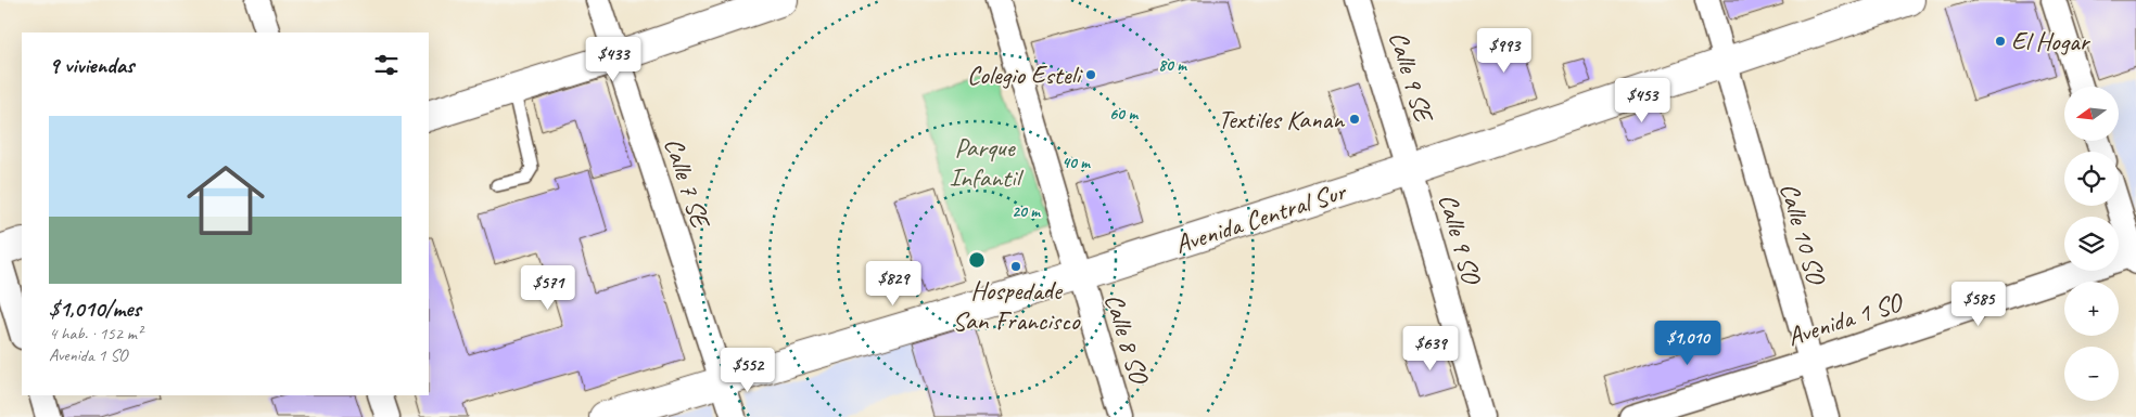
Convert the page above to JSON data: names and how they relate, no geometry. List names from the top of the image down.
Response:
{
  "streets": {
    "street": [
      "Calle 9 SE",
      "Calle 7 SE",
      "Avenida Central Sur",
      "Calle 10 SO",
      "Calle 9 SO",
      "Avenida 1 SO",
      "Calle 8 SO"
    ]
  },
  "crossings": [
    ["Calle 9 SE", "Avenida Central Sur"],
    ["Calle 9 SE", "Calle 9 SO"],
    ["Calle 7 SE", "Avenida Central Sur"],
    ["Avenida Central Sur", "Calle 10 SO"],
    ["Avenida Central Sur", "Calle 9 SO"],
    ["Avenida Central Sur", "Calle 8 SO"],
    ["Calle 10 SO", "Avenida 1 SO"]
  ],
  "parks": ["Parque Infantil"],
  "places": [
    "El Hogar",
    "Colegio Esteli",
    "Textiles Kanan",
    "Hospedade San Francisco"
  ],
  "north": "left",
  "page": {
    "price": [
      "$993",
      "$433",
      "$453",
      "$829",
      "$571",
      "$585",
      "$1,010",
      "$639",
      "$552"
    ],
    "heading": "9 viviendas",
    "map_buttons": ["+", "−"],
    "list": [
      {
        "name": "$1,010/mes",
        "note": "4 hab. · 152 m² · Avenida 1 SO"
      }
    ]
  },
  "rings": [
    "80 m",
    "60 m",
    "40 m",
    "20 m"
  ]
}
